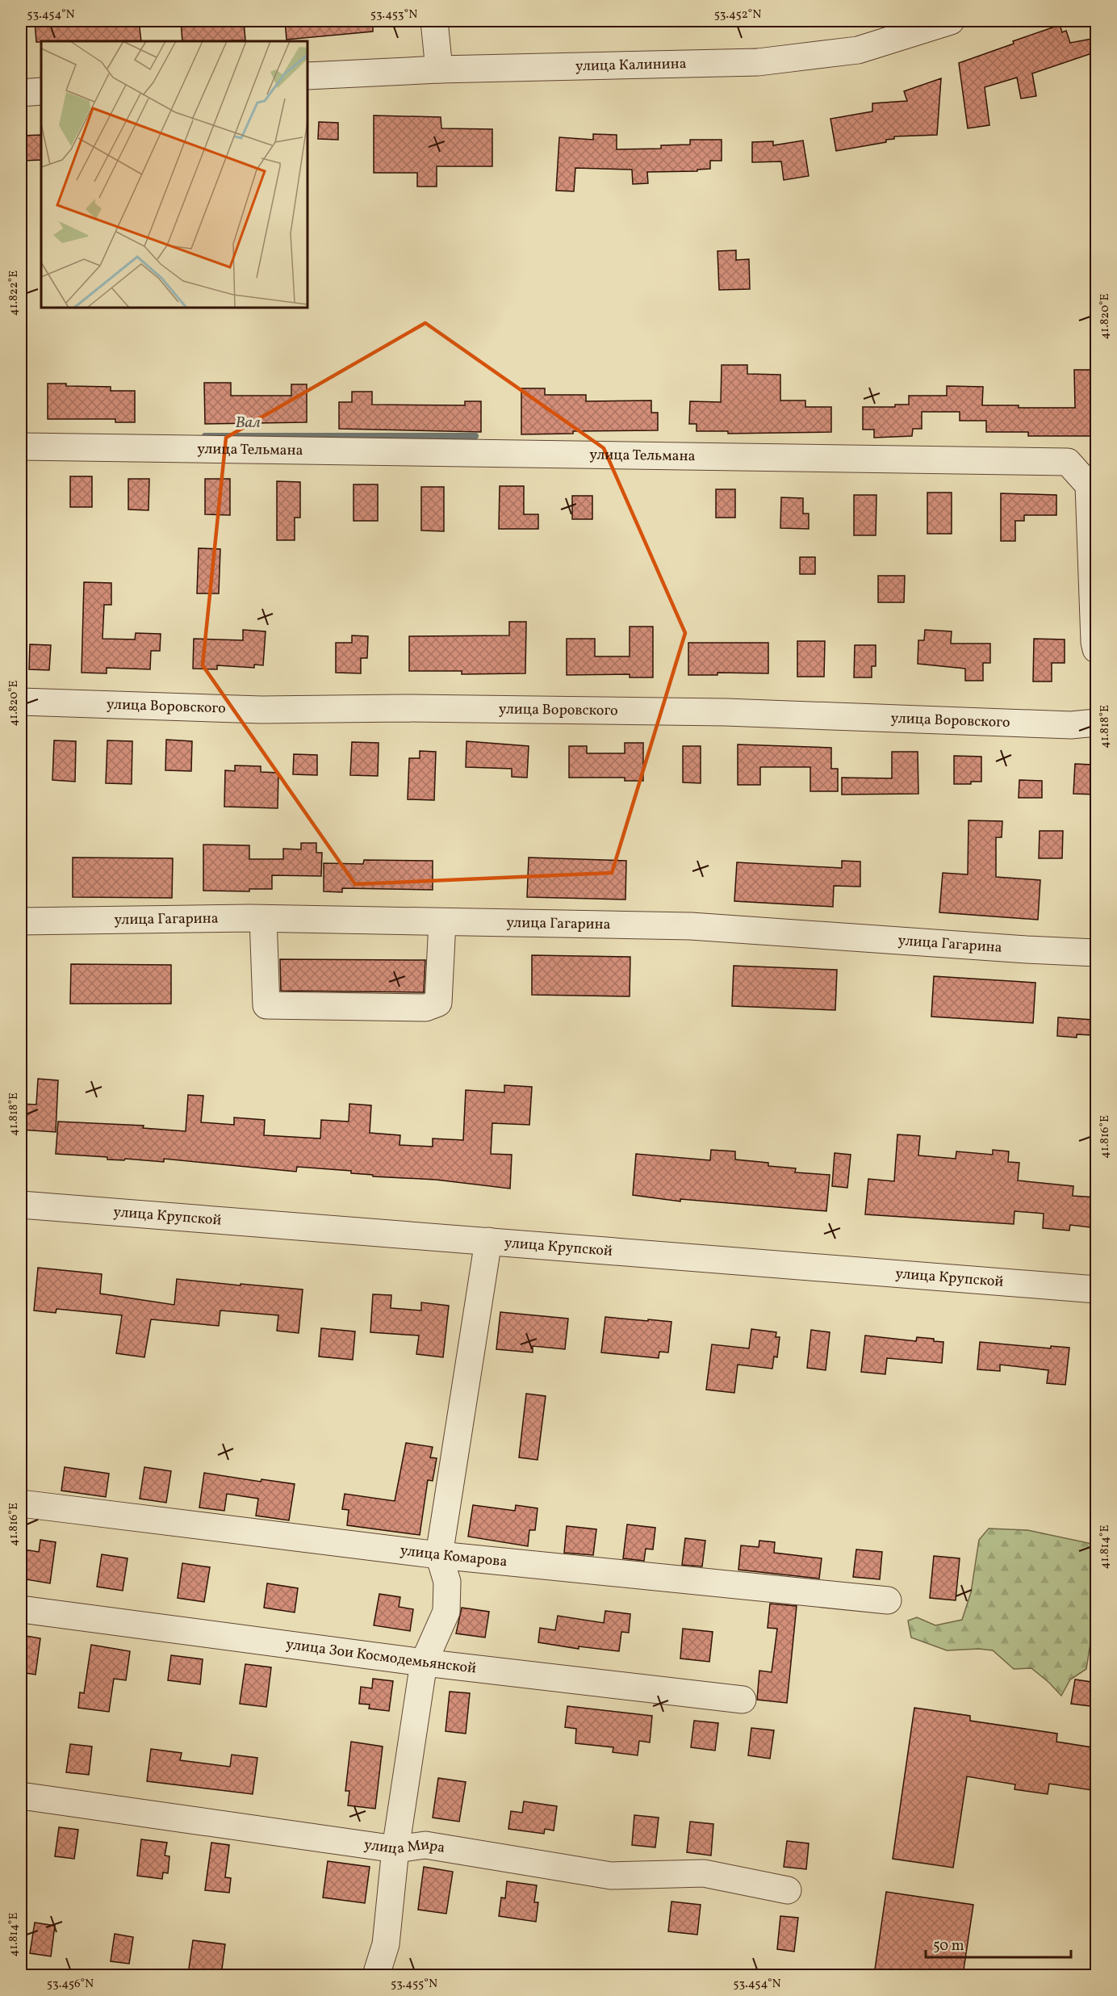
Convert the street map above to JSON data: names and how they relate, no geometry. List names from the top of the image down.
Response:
{
  "streets": {
    "street": [
      "улица Калинина",
      "улица Тельмана",
      "улица Воровского",
      "улица Гагарина",
      "улица Крупской",
      "улица Комарова",
      "улица Зои Космодемьянской",
      "улица Мира"
    ]
  },
  "water": ["Вал"],
  "scale_bar": "50 m",
  "coordinates": [
    "53.454°N",
    "53.453°N",
    "53.452°N",
    "41.822°E",
    "41.820°E",
    "41.818°E",
    "41.816°E",
    "41.814°E",
    "53.456°N",
    "53.455°N"
  ]
}
